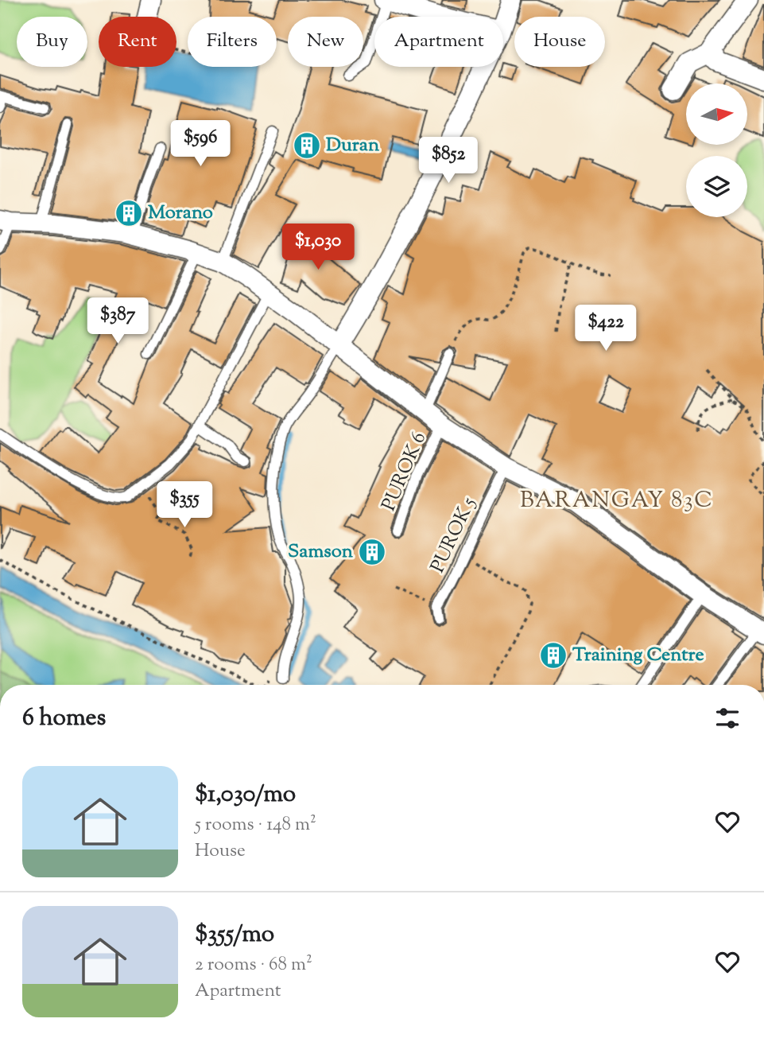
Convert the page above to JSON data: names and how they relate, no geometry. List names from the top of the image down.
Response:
{
  "streets": {
    "lane": ["PUROK 6", "PUROK 5"]
  },
  "districts": ["BARANGAY 83C"],
  "places": {
    "building": [
      "Duran",
      "Morano",
      "Samson",
      "Training Centre"
    ]
  },
  "north": "right",
  "page": {
    "chip": [
      "Buy",
      "Rent",
      "Filters",
      "New",
      "Apartment",
      "House"
    ],
    "price": [
      "$596",
      "$852",
      "$1,030",
      "$387",
      "$422",
      "$355"
    ],
    "heading": "6 homes",
    "list": [
      {
        "name": "$1,030/mo",
        "note": "5 rooms · 148 m² · House"
      },
      {
        "name": "$355/mo",
        "note": "2 rooms · 68 m² · Apartment"
      }
    ]
  }
}
